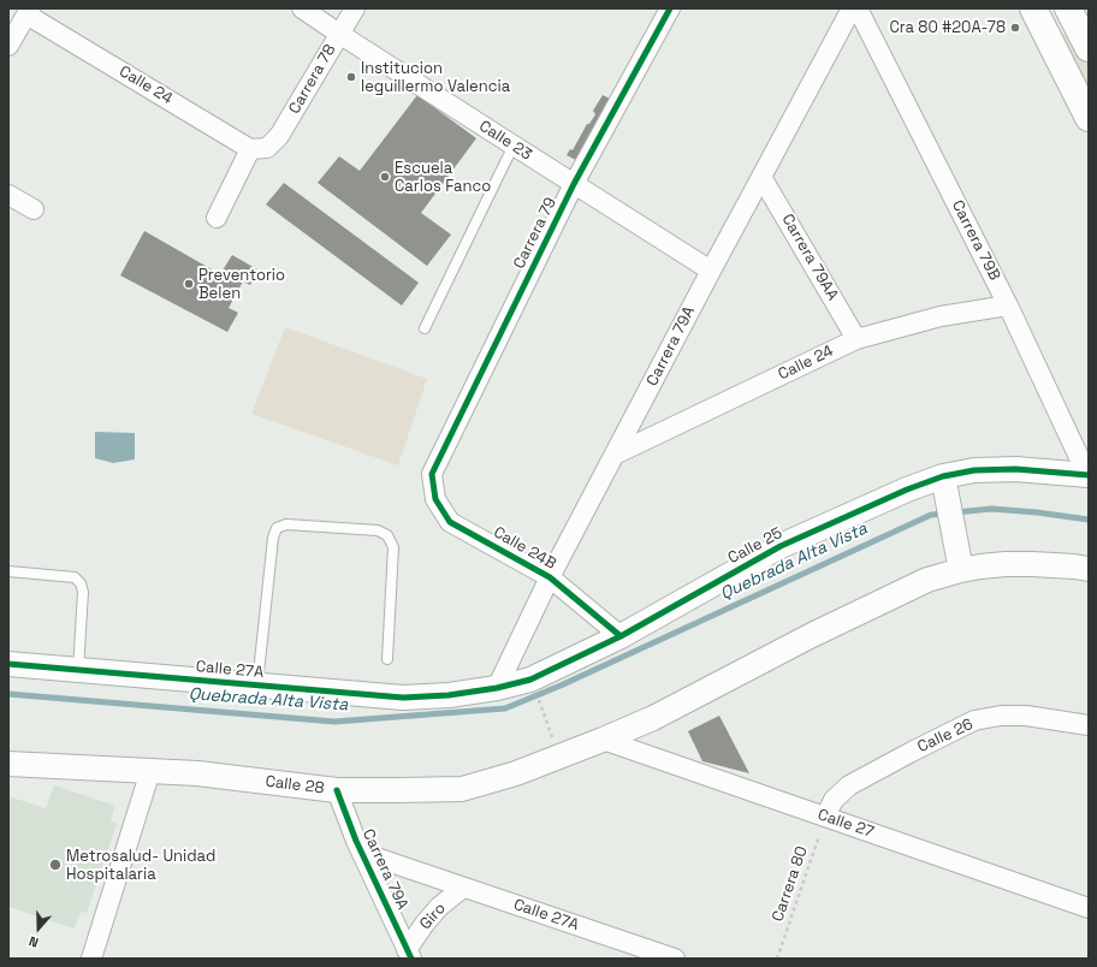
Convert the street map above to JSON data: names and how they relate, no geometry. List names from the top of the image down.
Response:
{
  "streets": {
    "street": [
      "Carrera 78",
      "Calle 24",
      "Calle 23",
      "Carrera 79",
      "Carrera 79B",
      "Carrera 79AA",
      "Carrera 79A",
      "Calle 25",
      "Calle 24B",
      "Calle 27A",
      "Calle 26",
      "Calle 28",
      "Calle 27",
      "Giro"
    ],
    "path": ["Carrera 80"]
  },
  "crossings": [
    ["Carrera 78", "Calle 24"],
    ["Carrera 78", "Calle 23"],
    ["Calle 24", "Carrera 79B"],
    ["Calle 24", "Carrera 79AA"],
    ["Calle 24", "Carrera 79A"],
    ["Calle 23", "Carrera 79"],
    ["Calle 23", "Carrera 79A"],
    ["Carrera 79", "Calle 24B"],
    ["Carrera 79B", "Calle 25"],
    ["Carrera 79AA", "Carrera 79A"],
    ["Carrera 79A", "Calle 25"],
    ["Carrera 79A", "Calle 24B"],
    ["Carrera 79A", "Calle 27A"],
    ["Carrera 79A", "Calle 28"],
    ["Carrera 79A", "Giro"],
    ["Calle 25", "Calle 24B"],
    ["Calle 25", "Calle 27A"],
    ["Calle 27A", "Giro"],
    ["Calle 26", "Calle 27"],
    ["Calle 26", "Carrera 80"],
    ["Calle 28", "Calle 27"],
    ["Calle 27", "Carrera 80"]
  ],
  "water": ["Quebrada Alta Vista"],
  "places": [
    "Cra 80 #20A-78",
    "Institucion Ieguillermo Valencia",
    "Escuela Carlos Fanco",
    "Preventorio Belen",
    "Metrosalud- Unidad Hospitalaria"
  ],
  "north": "bottom"
}
